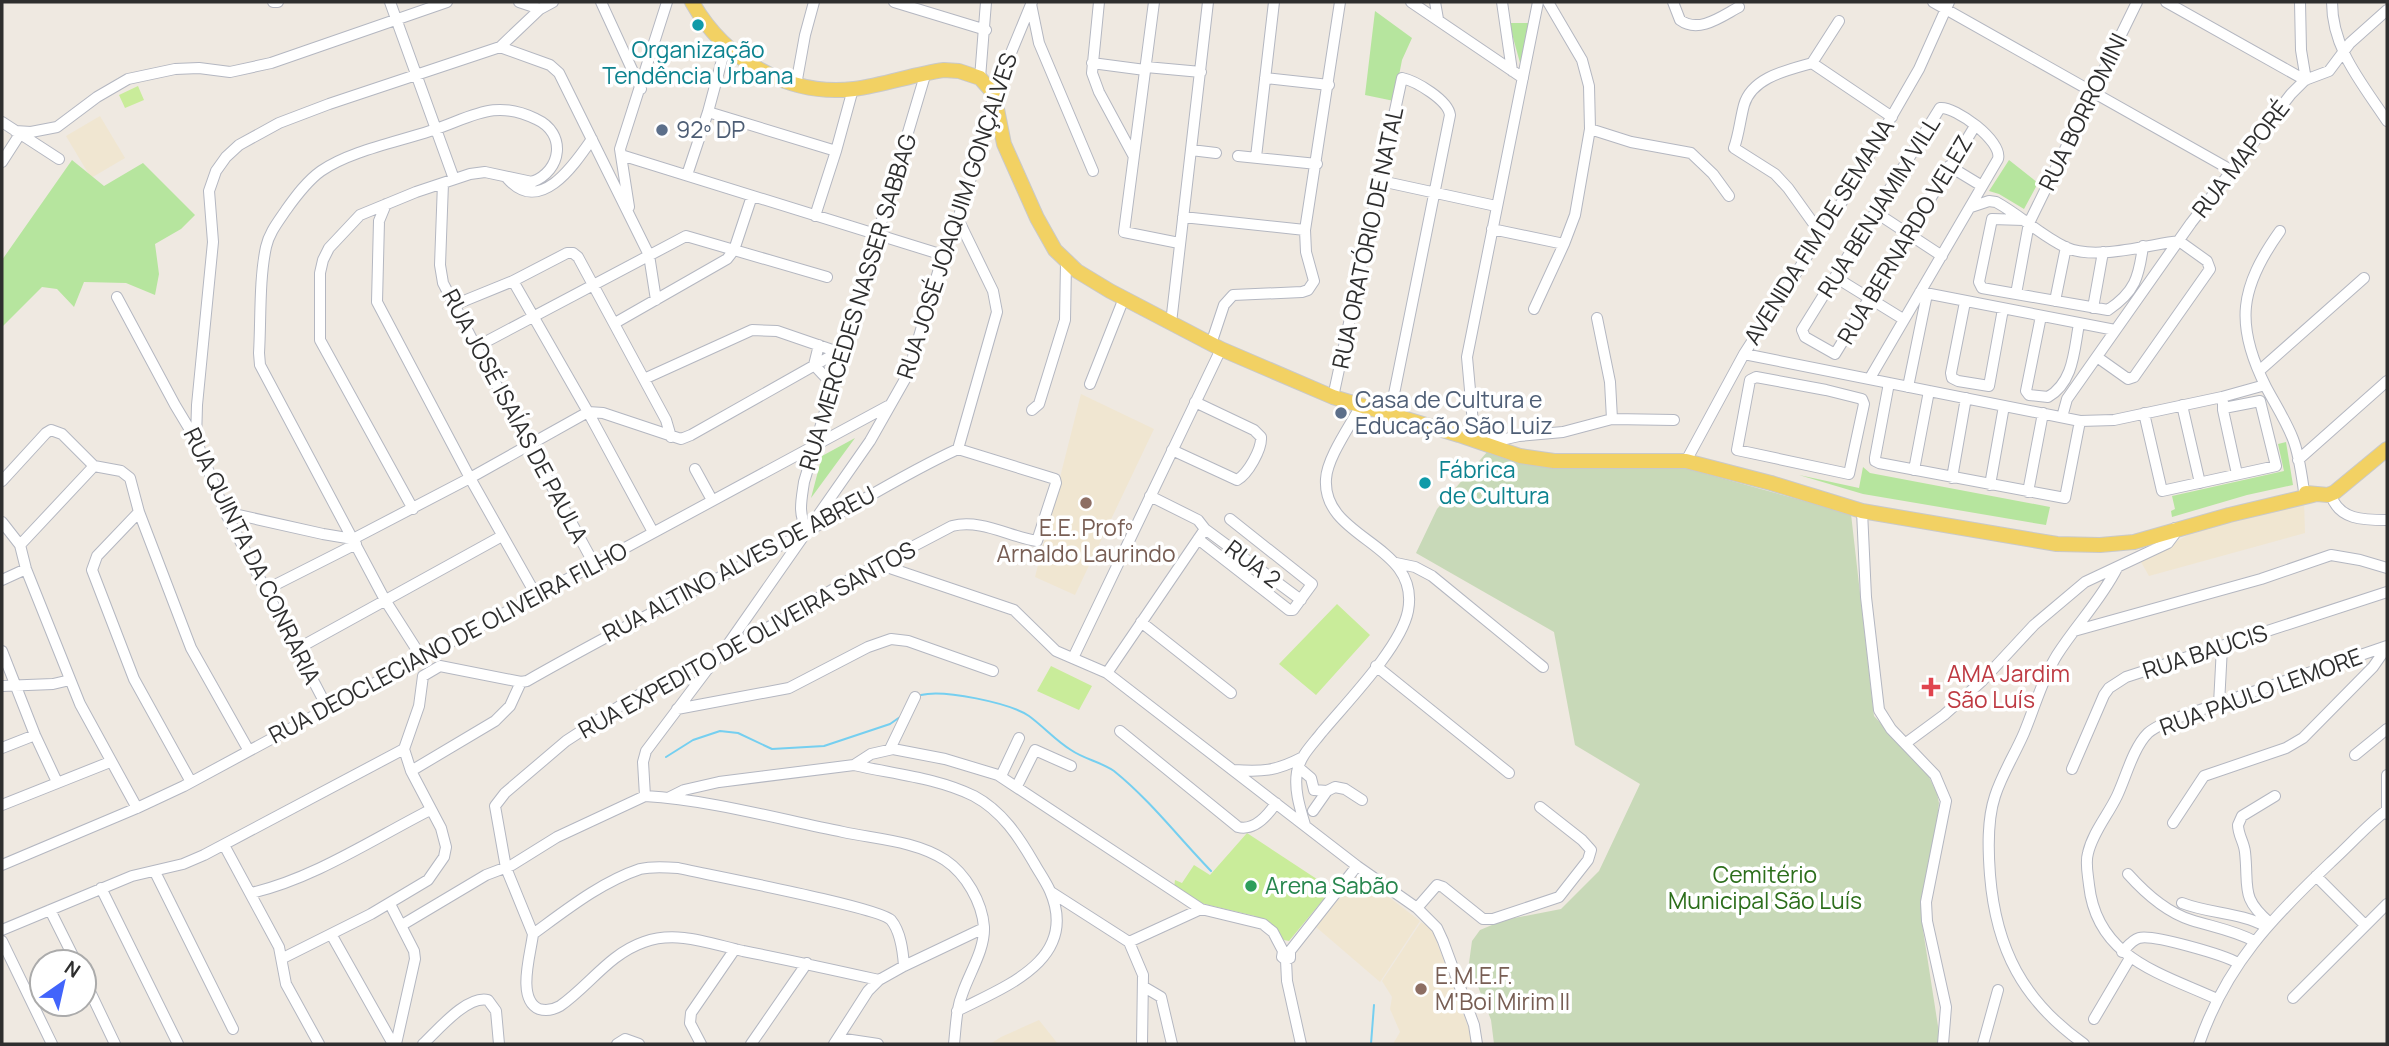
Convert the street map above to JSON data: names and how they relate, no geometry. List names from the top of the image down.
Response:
{
  "streets": {
    "street": [
      "RUA BORROMINI",
      "RUA MAPORÉ",
      "RUA BENJAMIM VILL",
      "RUA JOSÉ JOAQUIM GONÇALVES",
      "AVENIDA FIM DE SEMANA",
      "RUA ORATÓRIO DE NATAL",
      "RUA BERNARDO VELEZ",
      "RUA MERCEDES NASSER SABBAG",
      "RUA JOSÉ ISAÍAS DE PAULA",
      "RUA QUINTA DA CONRARIA",
      "RUA ALTINO ALVES DE ABREU",
      "RUA 2",
      "RUA EXPEDITO DE OLIVEIRA SANTOS",
      "RUA DEOCLECIANO DE OLIVEIRA FILHO",
      "RUA BAUCIS",
      "RUA PAULO LEMORE"
    ]
  },
  "crossings": [
    ["RUA BENJAMIM VILL", "RUA BERNARDO VELEZ"],
    ["RUA JOSÉ JOAQUIM GONÇALVES", "RUA MERCEDES NASSER SABBAG"],
    ["RUA JOSÉ JOAQUIM GONÇALVES", "RUA ALTINO ALVES DE ABREU"],
    ["RUA JOSÉ JOAQUIM GONÇALVES", "RUA EXPEDITO DE OLIVEIRA SANTOS"],
    ["RUA JOSÉ JOAQUIM GONÇALVES", "RUA DEOCLECIANO DE OLIVEIRA FILHO"],
    ["RUA MERCEDES NASSER SABBAG", "RUA ALTINO ALVES DE ABREU"],
    ["RUA MERCEDES NASSER SABBAG", "RUA DEOCLECIANO DE OLIVEIRA FILHO"],
    ["RUA JOSÉ ISAÍAS DE PAULA", "RUA DEOCLECIANO DE OLIVEIRA FILHO"],
    ["RUA QUINTA DA CONRARIA", "RUA DEOCLECIANO DE OLIVEIRA FILHO"],
    ["RUA ALTINO ALVES DE ABREU", "RUA EXPEDITO DE OLIVEIRA SANTOS"]
  ],
  "parks": ["Cemitério Municipal São Luís"],
  "places": {
    "other": [
      "Organização Tendência Urbana",
      "92º DP",
      "Casa de Cultura e Educação São Luiz",
      "Fábrica de Cultura",
      "E.E. Profº Arnaldo Laurindo",
      "Arena Sabão",
      "E.M.E.F. M'Boi Mirim II"
    ],
    "health": ["AMA Jardim São Luís"]
  },
  "north": "top right"
}
